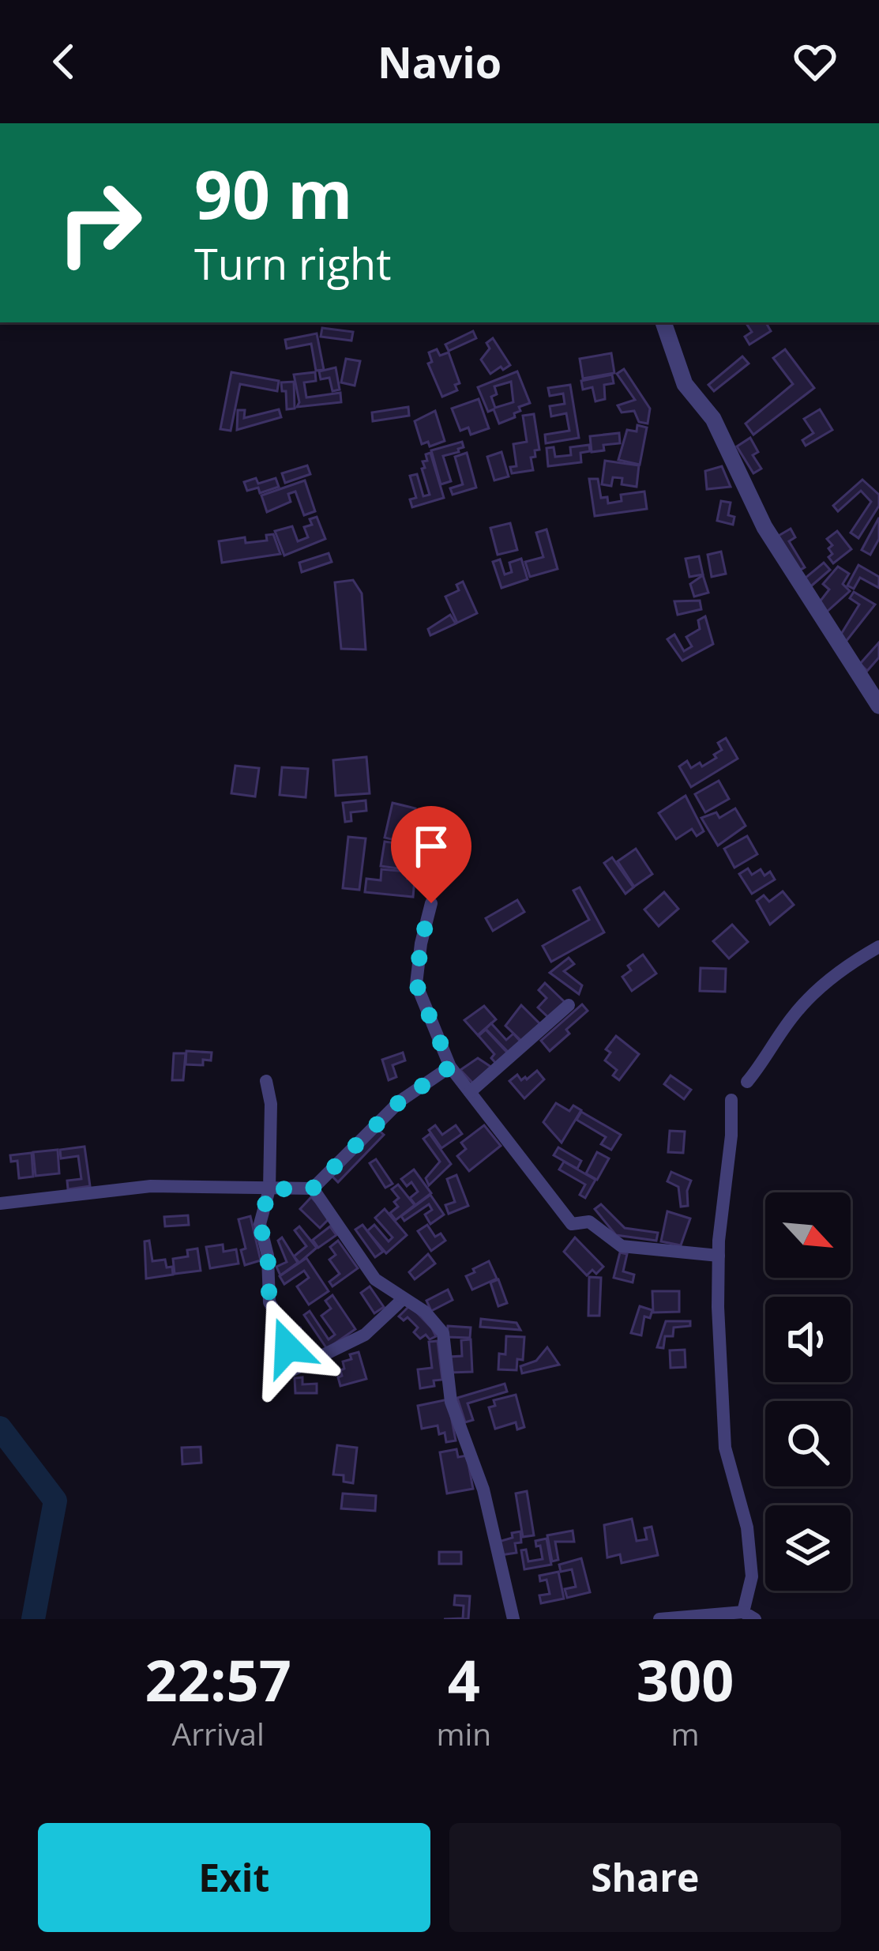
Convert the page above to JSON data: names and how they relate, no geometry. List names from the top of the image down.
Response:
{
  "north": "bottom right",
  "page": {
    "header": "Navio",
    "turn": ["90 m", "Turn right"],
    "eta": [
      "22:57",
      "Arrival",
      "4",
      "min",
      "300",
      "m"
    ],
    "buttons": ["Exit", "Share"]
  }
}
